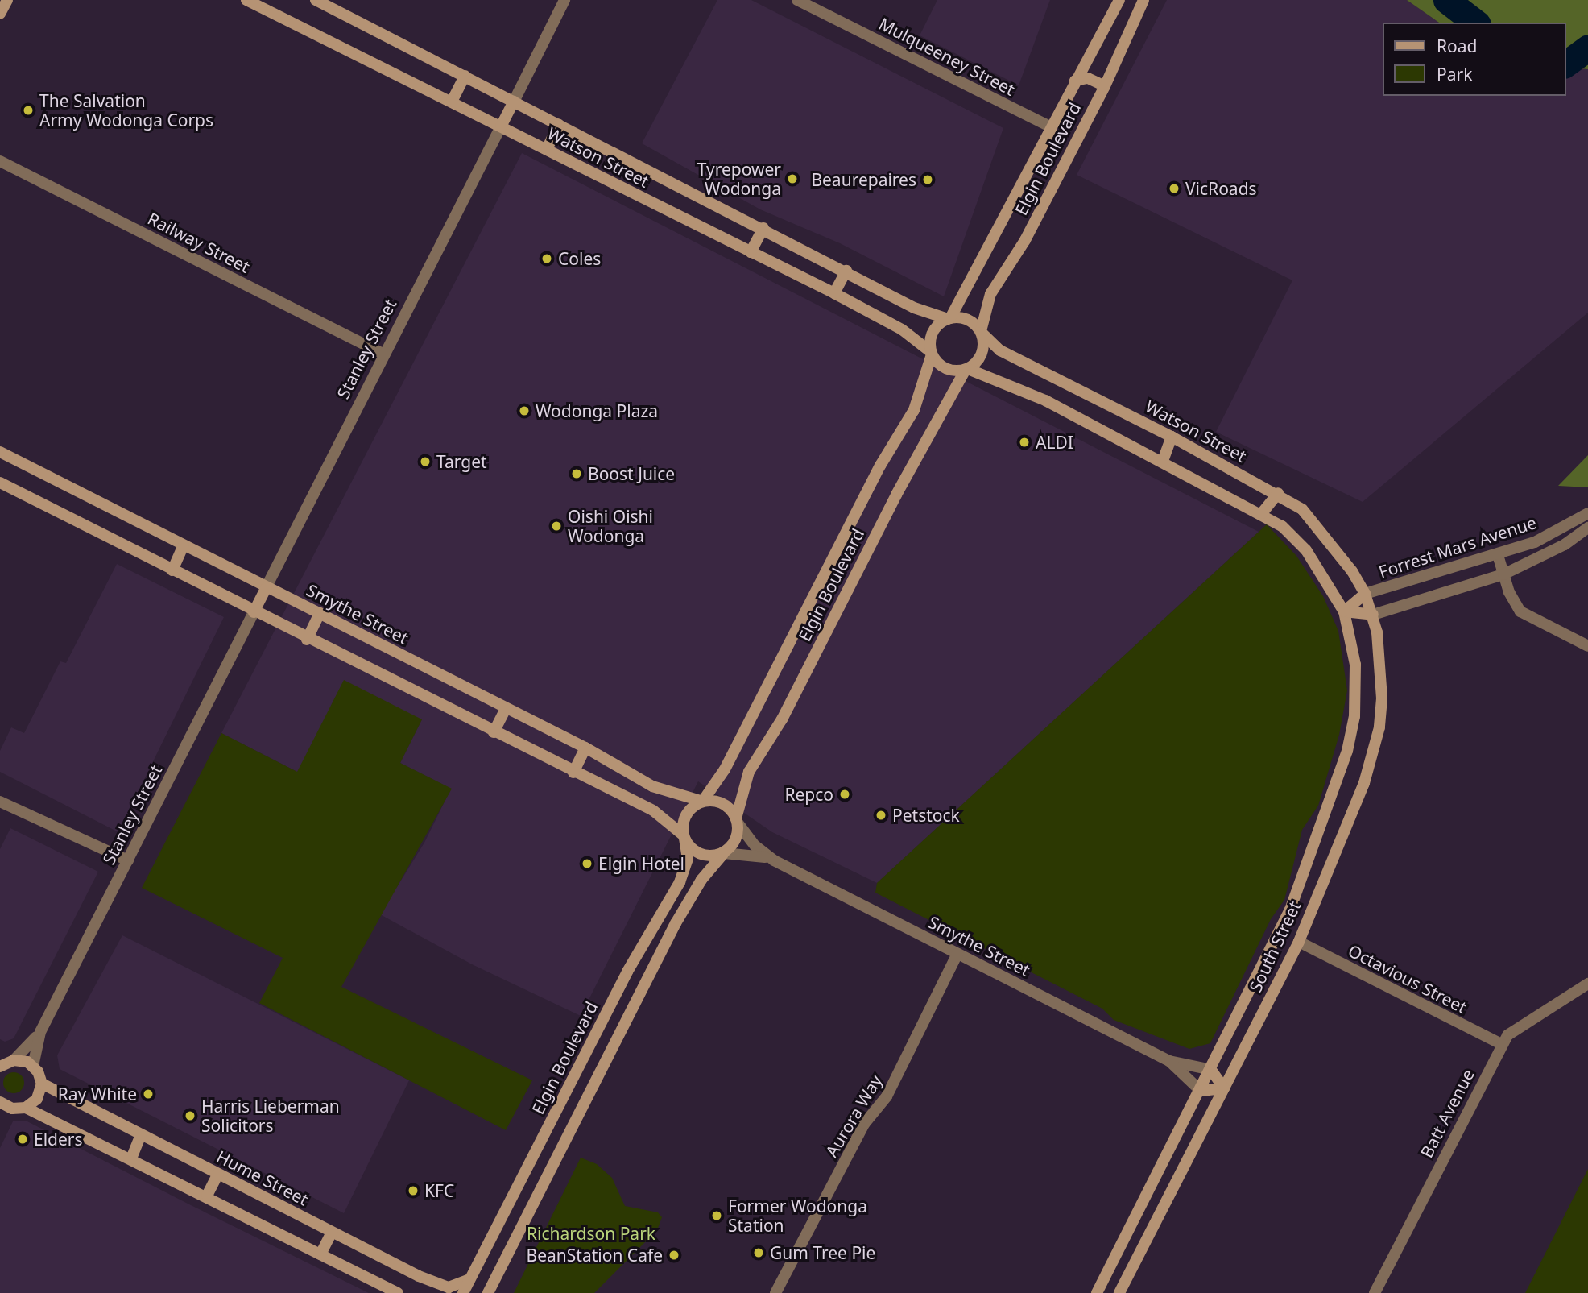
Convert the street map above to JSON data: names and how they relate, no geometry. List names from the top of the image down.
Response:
{
  "streets": {
    "street": [
      "Mulqueeney Street",
      "Watson Street",
      "Elgin Boulevard",
      "Railway Street",
      "Stanley Street",
      "Forrest Mars Avenue",
      "Smythe Street",
      "South Street",
      "Octavious Street",
      "Batt Avenue",
      "Aurora Way",
      "Hume Street"
    ]
  },
  "crossings": [
    ["Mulqueeney Street", "Elgin Boulevard"],
    ["Watson Street", "Elgin Boulevard"],
    ["Watson Street", "Stanley Street"],
    ["Watson Street", "Forrest Mars Avenue"],
    ["Watson Street", "South Street"],
    ["Elgin Boulevard", "Smythe Street"],
    ["Elgin Boulevard", "Hume Street"],
    ["Railway Street", "Stanley Street"],
    ["Stanley Street", "Smythe Street"],
    ["Forrest Mars Avenue", "South Street"],
    ["Smythe Street", "South Street"],
    ["Smythe Street", "Aurora Way"],
    ["South Street", "Octavious Street"],
    ["Octavious Street", "Batt Avenue"]
  ],
  "parks": ["Richardson Park"],
  "places": [
    "The Salvation Army Wodonga Corps",
    "Tyrepower Wodonga",
    "Beaurepaires",
    "VicRoads",
    "Coles",
    "Wodonga Plaza",
    "ALDI",
    "Target",
    "Boost Juice",
    "Oishi Oishi Wodonga",
    "Repco",
    "Petstock",
    "Elgin Hotel",
    "Ray White",
    "Harris Lieberman Solicitors",
    "Elders",
    "KFC",
    "Former Wodonga Station",
    "Gum Tree Pie",
    "BeanStation Cafe"
  ],
  "legend": ["Road", "Park"]
}
